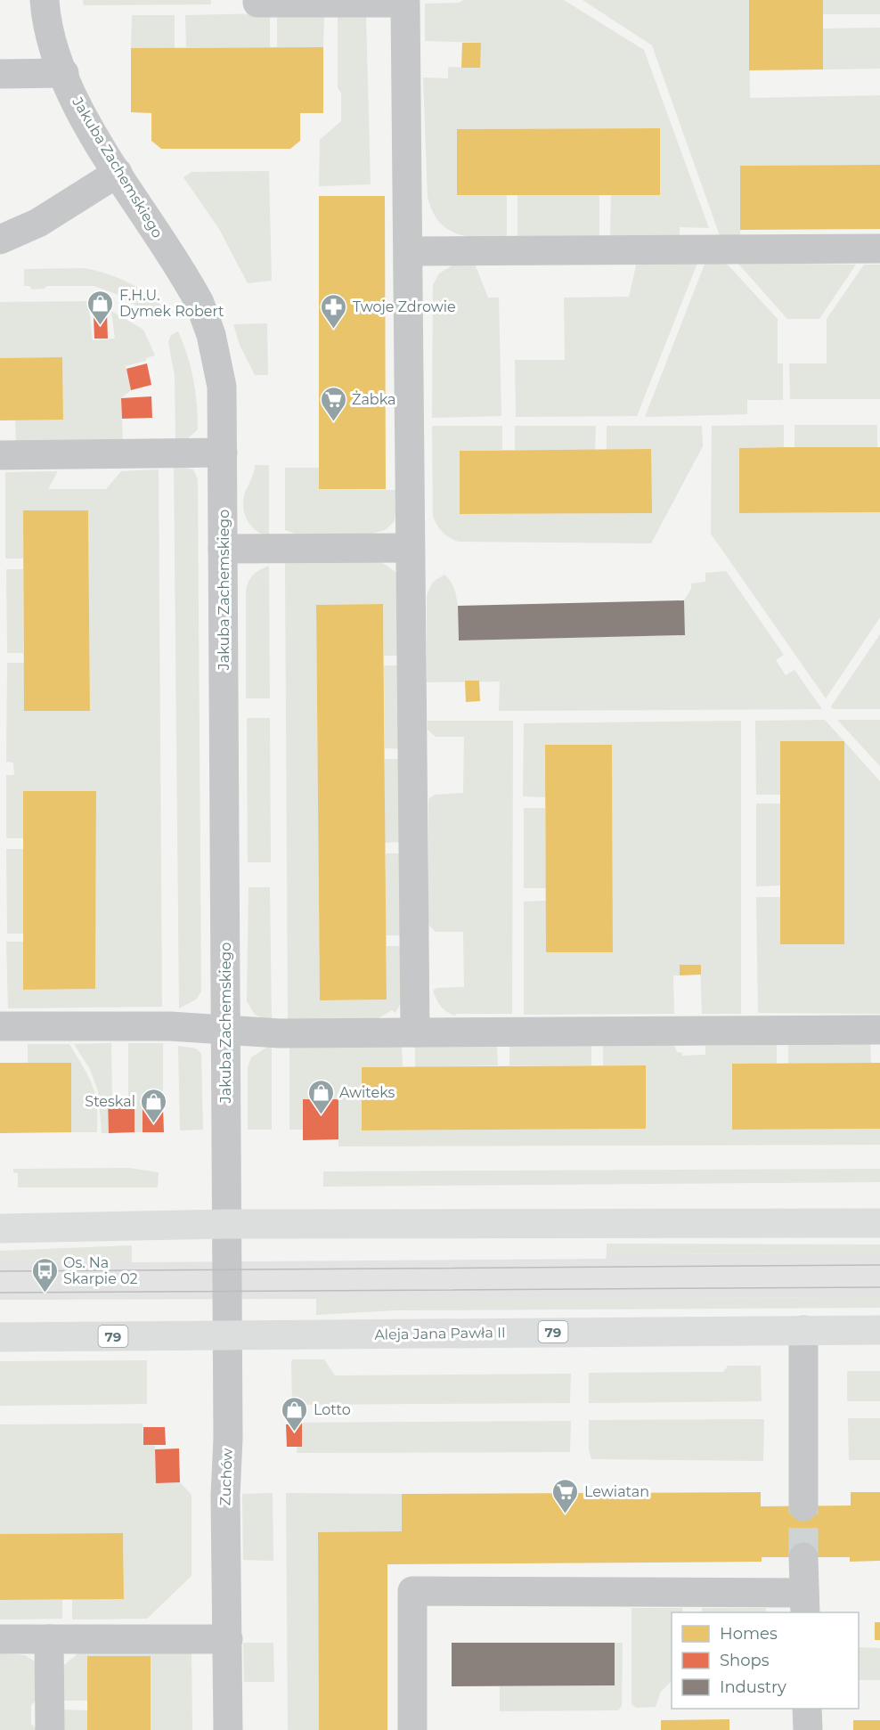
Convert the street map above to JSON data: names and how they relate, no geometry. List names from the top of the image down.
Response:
{
  "streets": {
    "main road": ["79", "Aleja Jana Pawła II"],
    "street": ["Jakuba Zachemskiego", "Zuchów"]
  },
  "crossings": [
    ["Jakuba Zachemskiego", "Zuchów"],
    ["Aleja Jana Pawła II", "Zuchów"]
  ],
  "places": {
    "shop": [
      "F.H.U. Dymek Robert",
      "Awiteks",
      "Steskal",
      "Lotto"
    ],
    "pharmacy": ["Twoje Zdrowie"],
    "supermarket": ["Żabka", "Lewiatan"],
    "bus stop": ["Os. Na Skarpie 02"]
  },
  "legend": ["Homes", "Shops", "Industry"]
}
